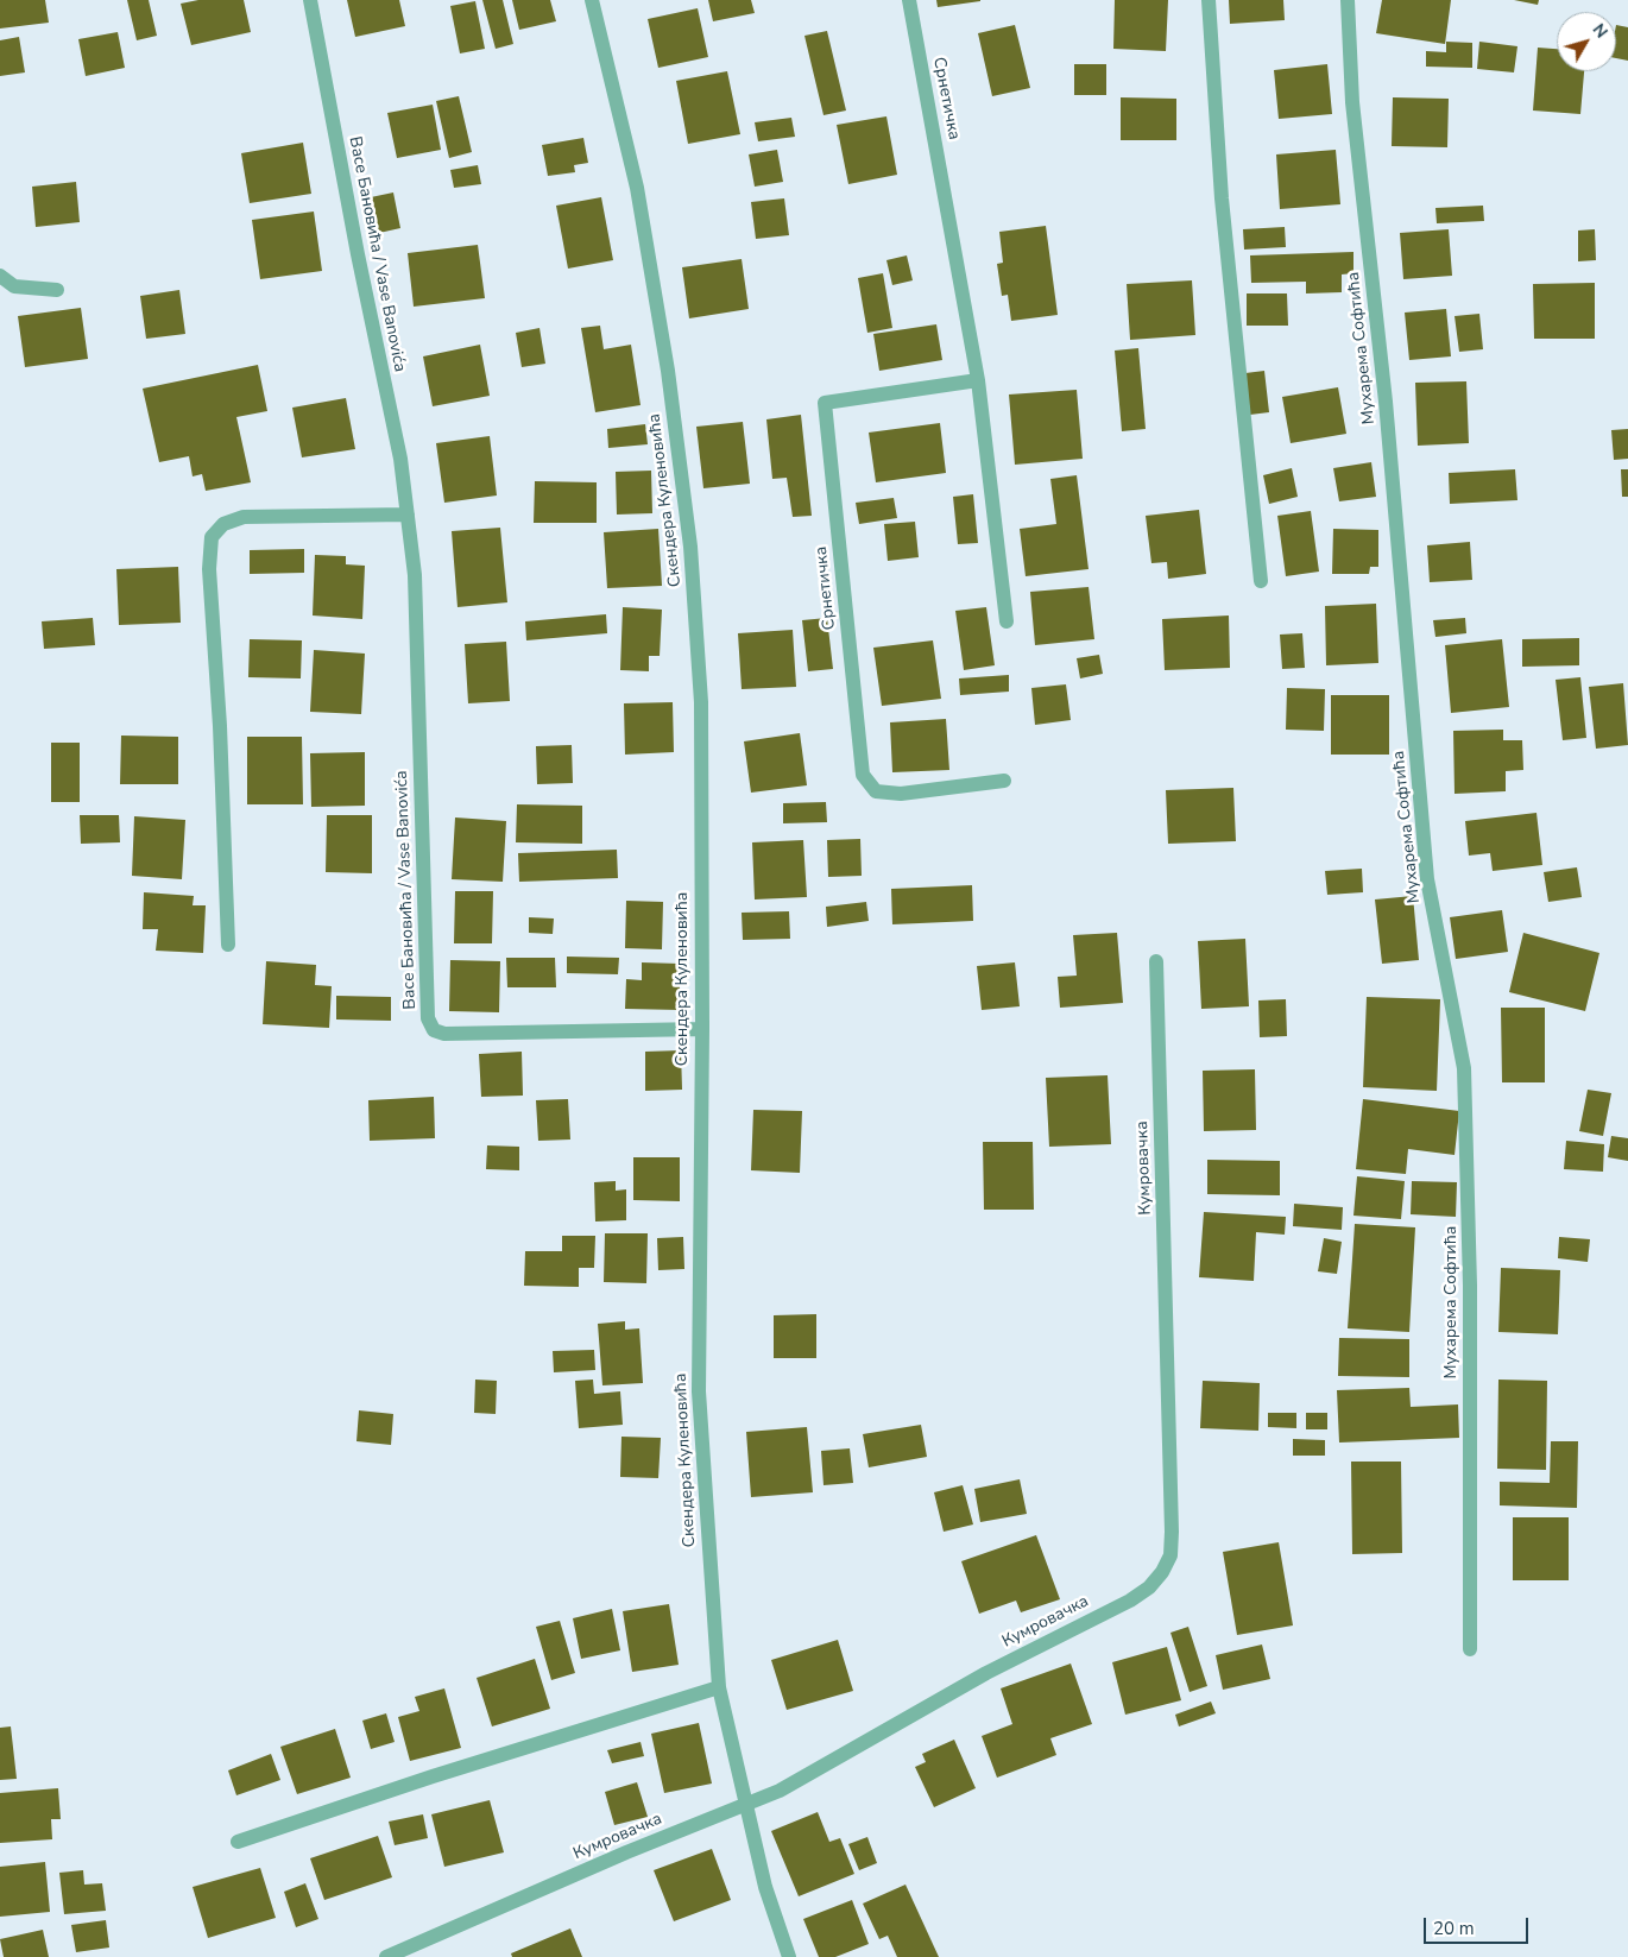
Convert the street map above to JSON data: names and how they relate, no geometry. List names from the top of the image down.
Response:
{
  "streets": {
    "street": [
      "Срнетичка",
      "Васе Бановића / Vase Banovića",
      "Мухарема Софтића",
      "Скендера Куленовића",
      "Кумровачка"
    ]
  },
  "crossings": [
    ["Васе Бановића / Vase Banovića", "Скендера Куленовића"],
    ["Скендера Куленовића", "Кумровачка"]
  ],
  "scale_bar": "20 m",
  "north": "top right"
}
